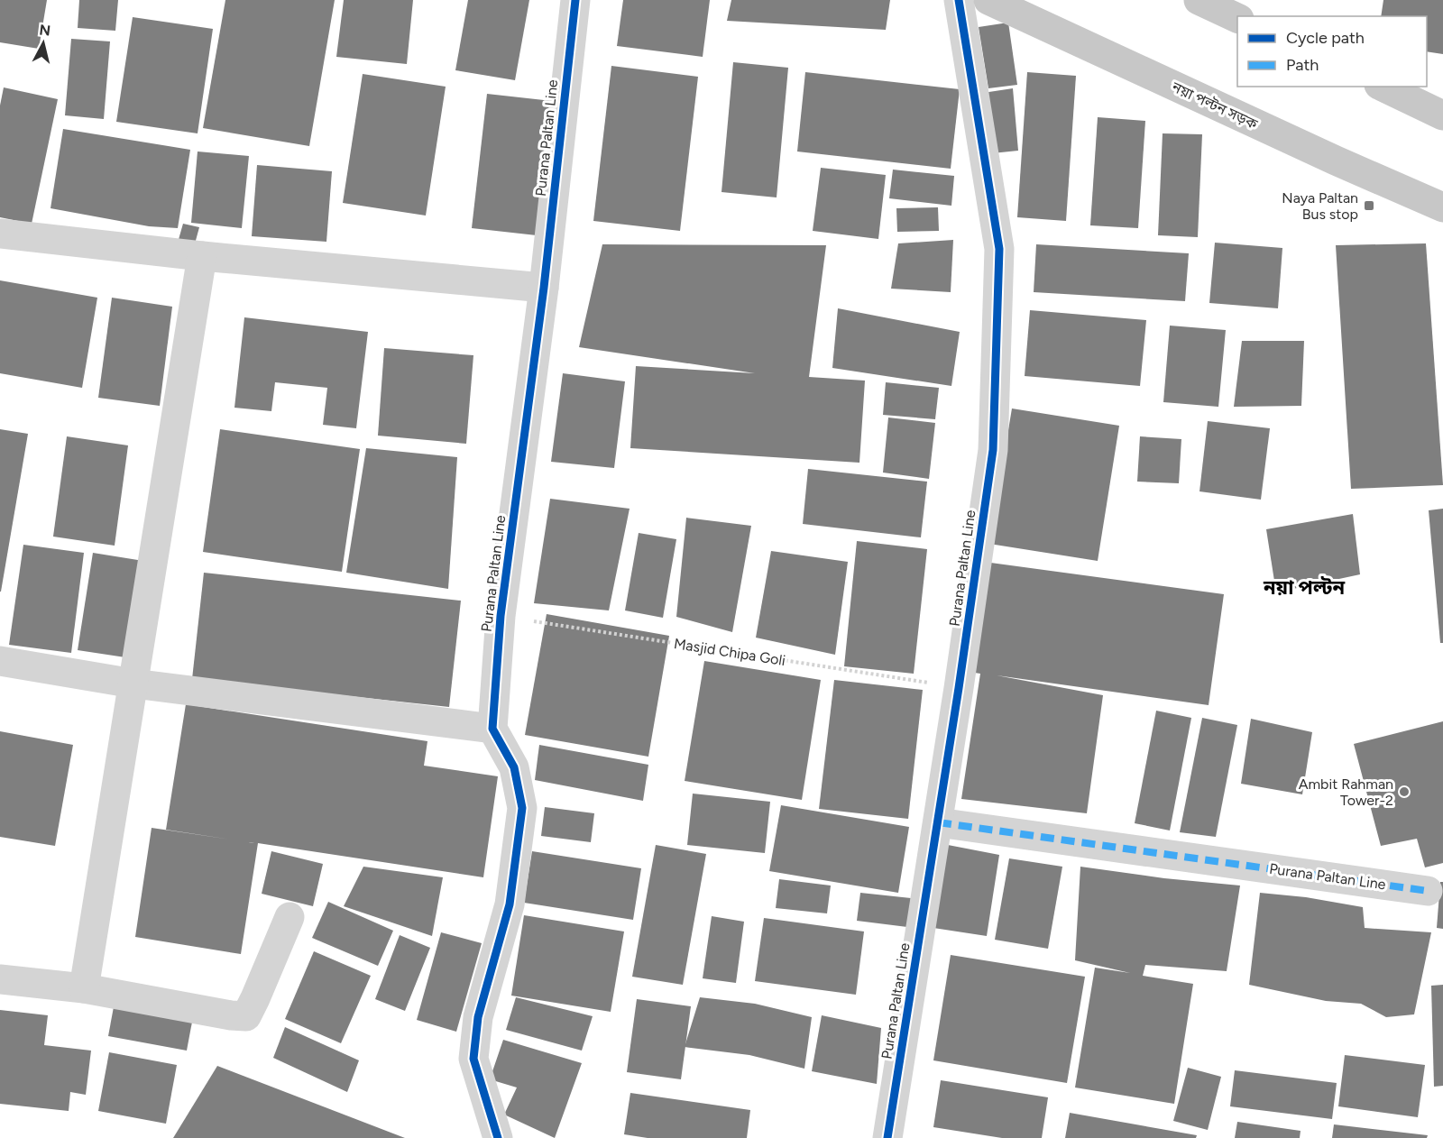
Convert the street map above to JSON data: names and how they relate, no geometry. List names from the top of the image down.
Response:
{
  "streets": {
    "main road": ["নয়া পল্টন সড়ক"],
    "street": ["Purana Paltan Line"],
    "path": ["Masjid Chipa Goli"]
  },
  "crossings": [
    ["Purana Paltan Line", "Masjid Chipa Goli"]
  ],
  "districts": ["নয়া পল্টন"],
  "places": {
    "transit": ["Naya Paltan Bus stop"],
    "other": ["Ambit Rahman Tower-2"]
  },
  "legend": ["Cycle path", "Path"],
  "north": "top"
}
